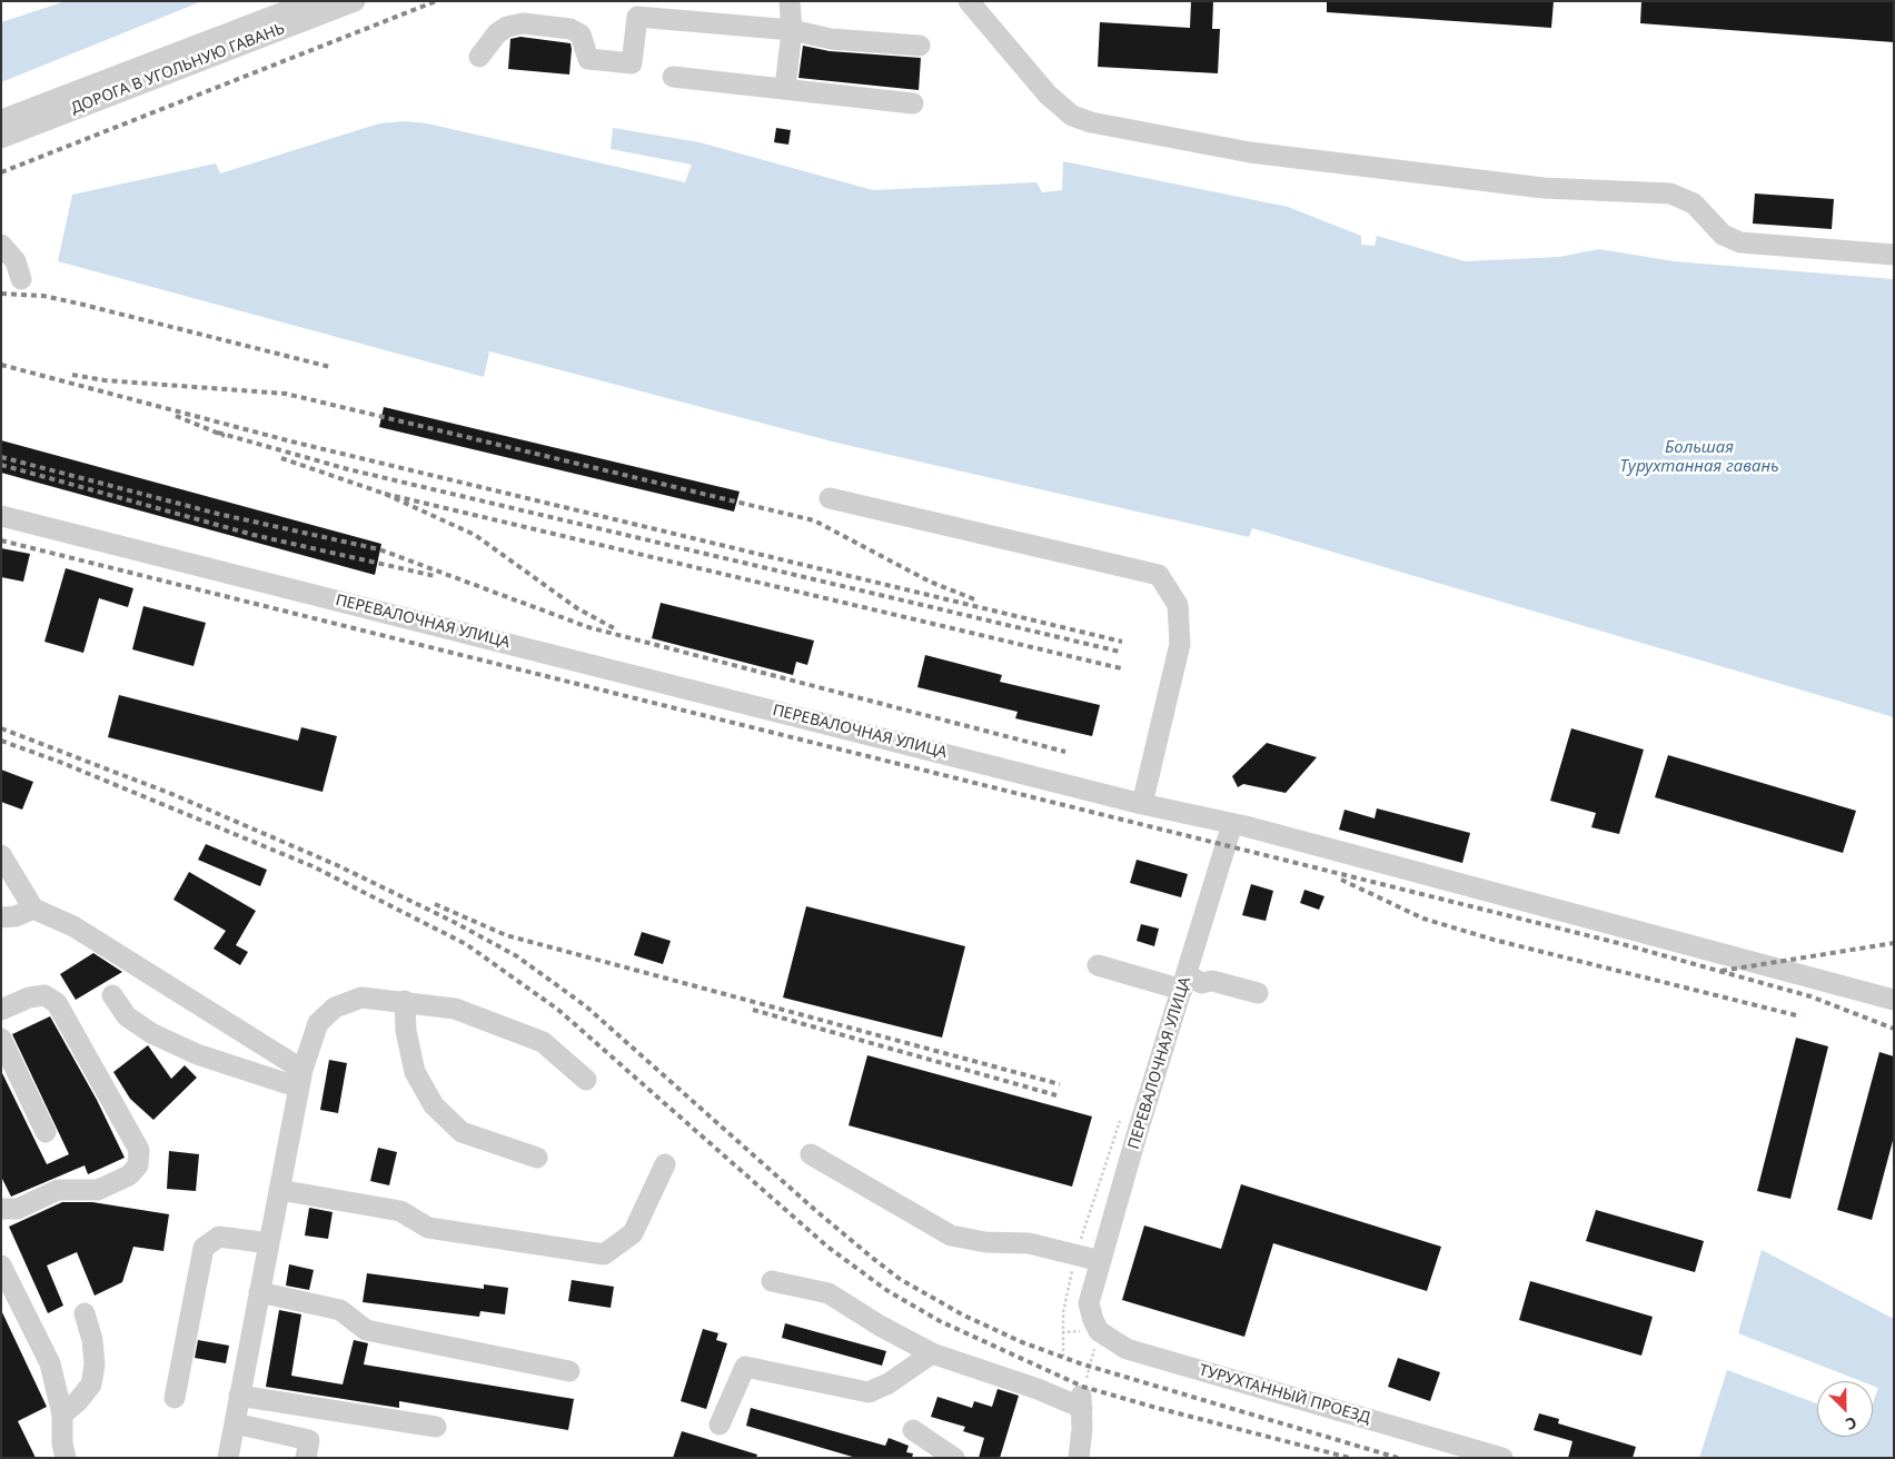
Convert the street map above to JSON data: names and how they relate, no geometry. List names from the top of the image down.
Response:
{
  "streets": {
    "street": ["ДОРОГА В УГОЛЬНУЮ ГАВАНЬ", "ПЕРЕВАЛОЧНАЯ УЛИЦА", "ТУРУХТАННЫЙ ПРОЕЗД"]
  },
  "crossings": [
    ["ПЕРЕВАЛОЧНАЯ УЛИЦА", "ТУРУХТАННЫЙ ПРОЕЗД"]
  ],
  "water": ["Большая Турухтанная гавань"],
  "north": "bottom right"
}
